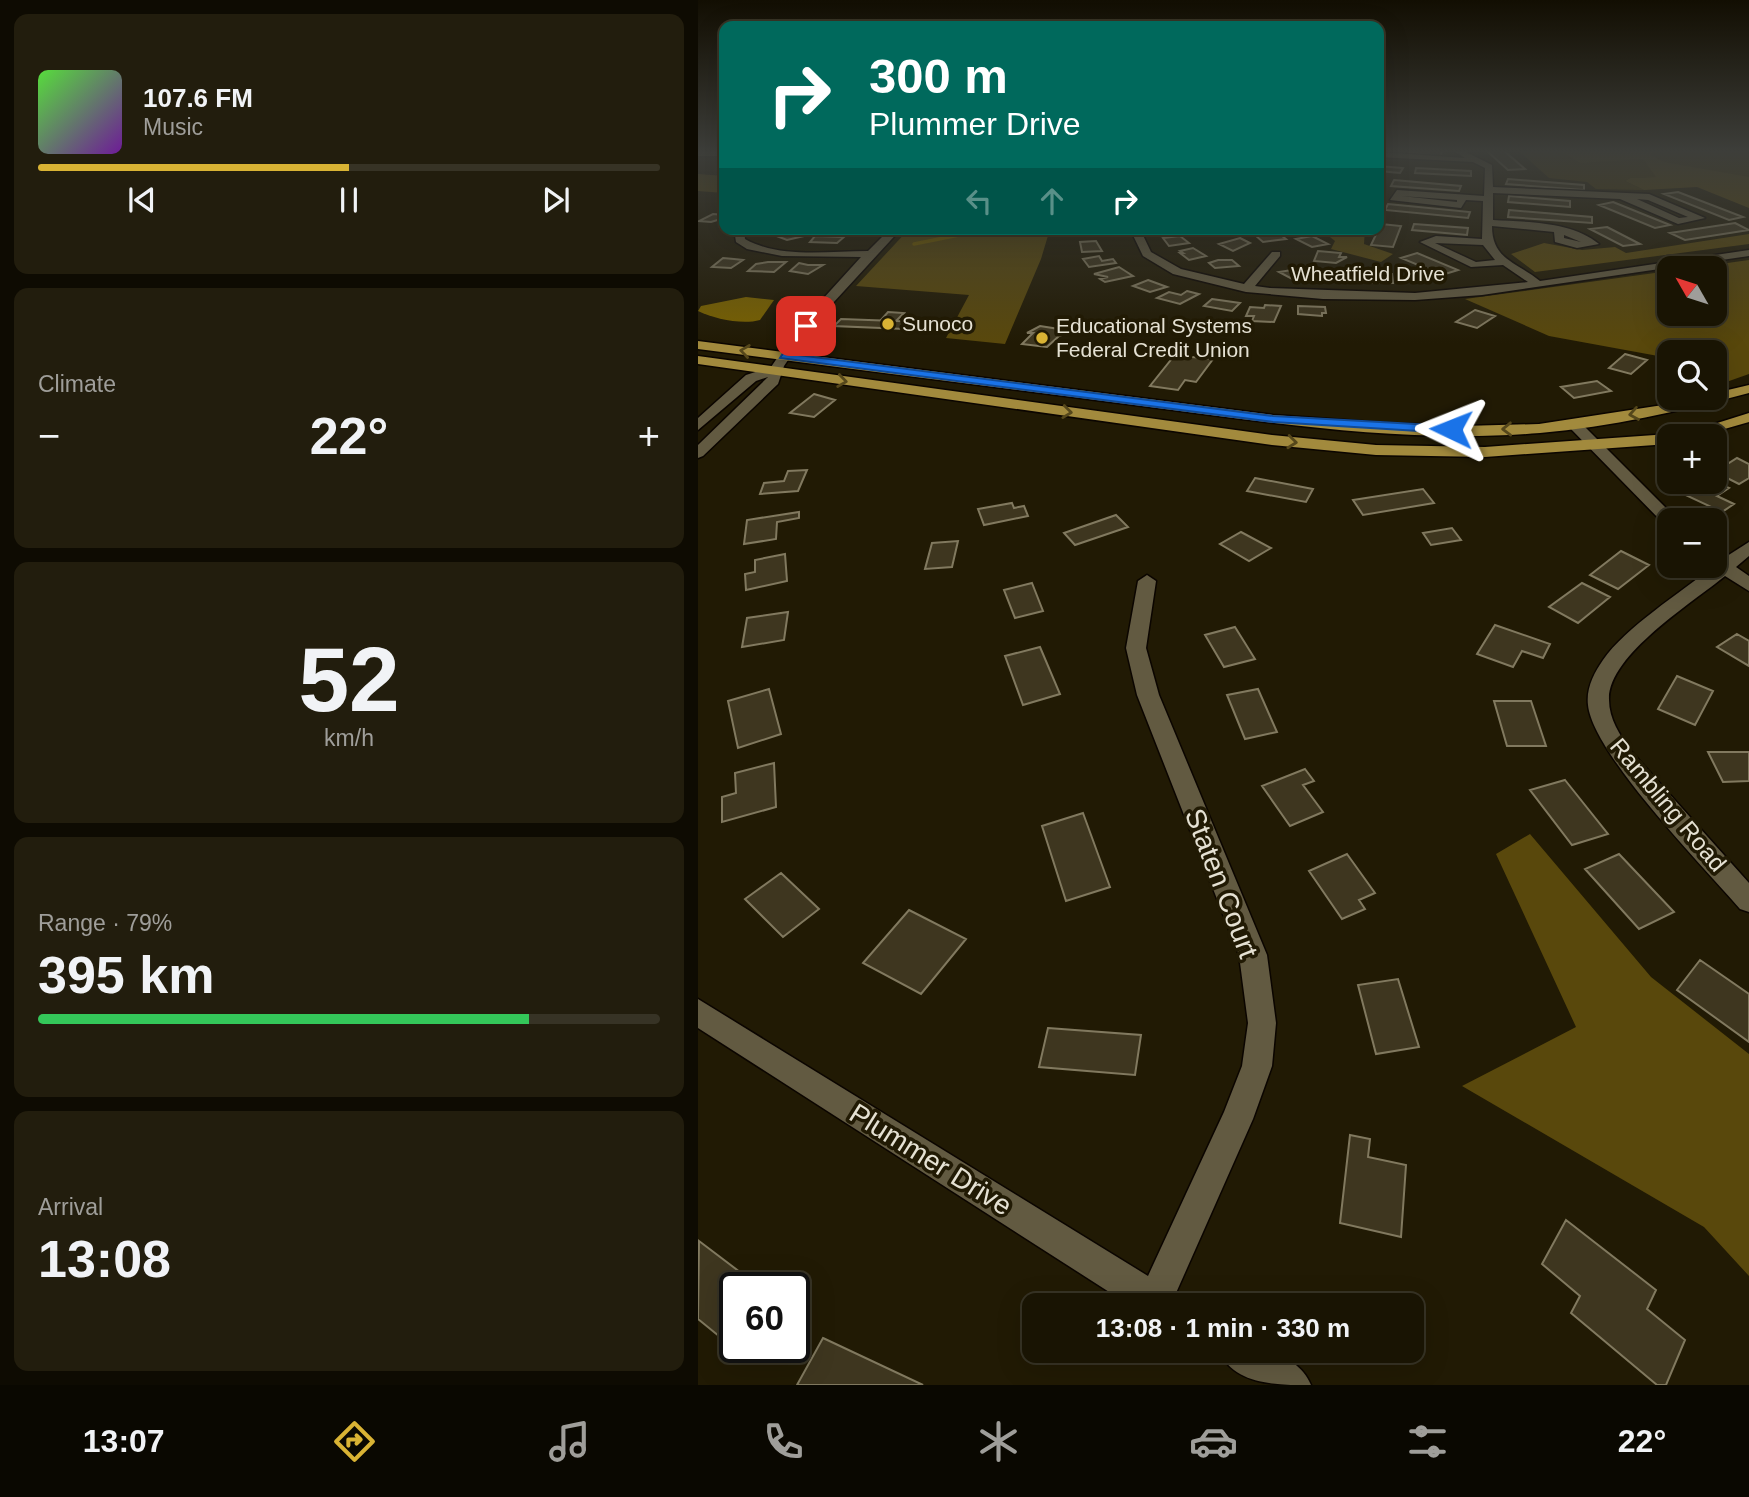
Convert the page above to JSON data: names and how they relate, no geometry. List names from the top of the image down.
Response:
{
  "streets": {
    "street": [
      "Wheatfield Drive",
      "Rambling Road",
      "Staten Court",
      "Plummer Drive"
    ]
  },
  "places": ["Sunoco", "Educational Systems Federal Credit Union"],
  "north": "top left",
  "page": {
    "turn": ["300 m", "Plummer Drive"],
    "song": ["107.6 FM", "Music"],
    "map_buttons": ["+", "−"],
    "tile": [
      "Climate",
      ["52", "km/h"],
      ["Range · 79%", "395 km"],
      ["Arrival", "13:08"]
    ],
    "heat": ["−", "22°", "+"],
    "limit": "60",
    "trip": "13:08 · 1 min · 330 m",
    "tabs": ["13:07", "22°"]
  }
}
